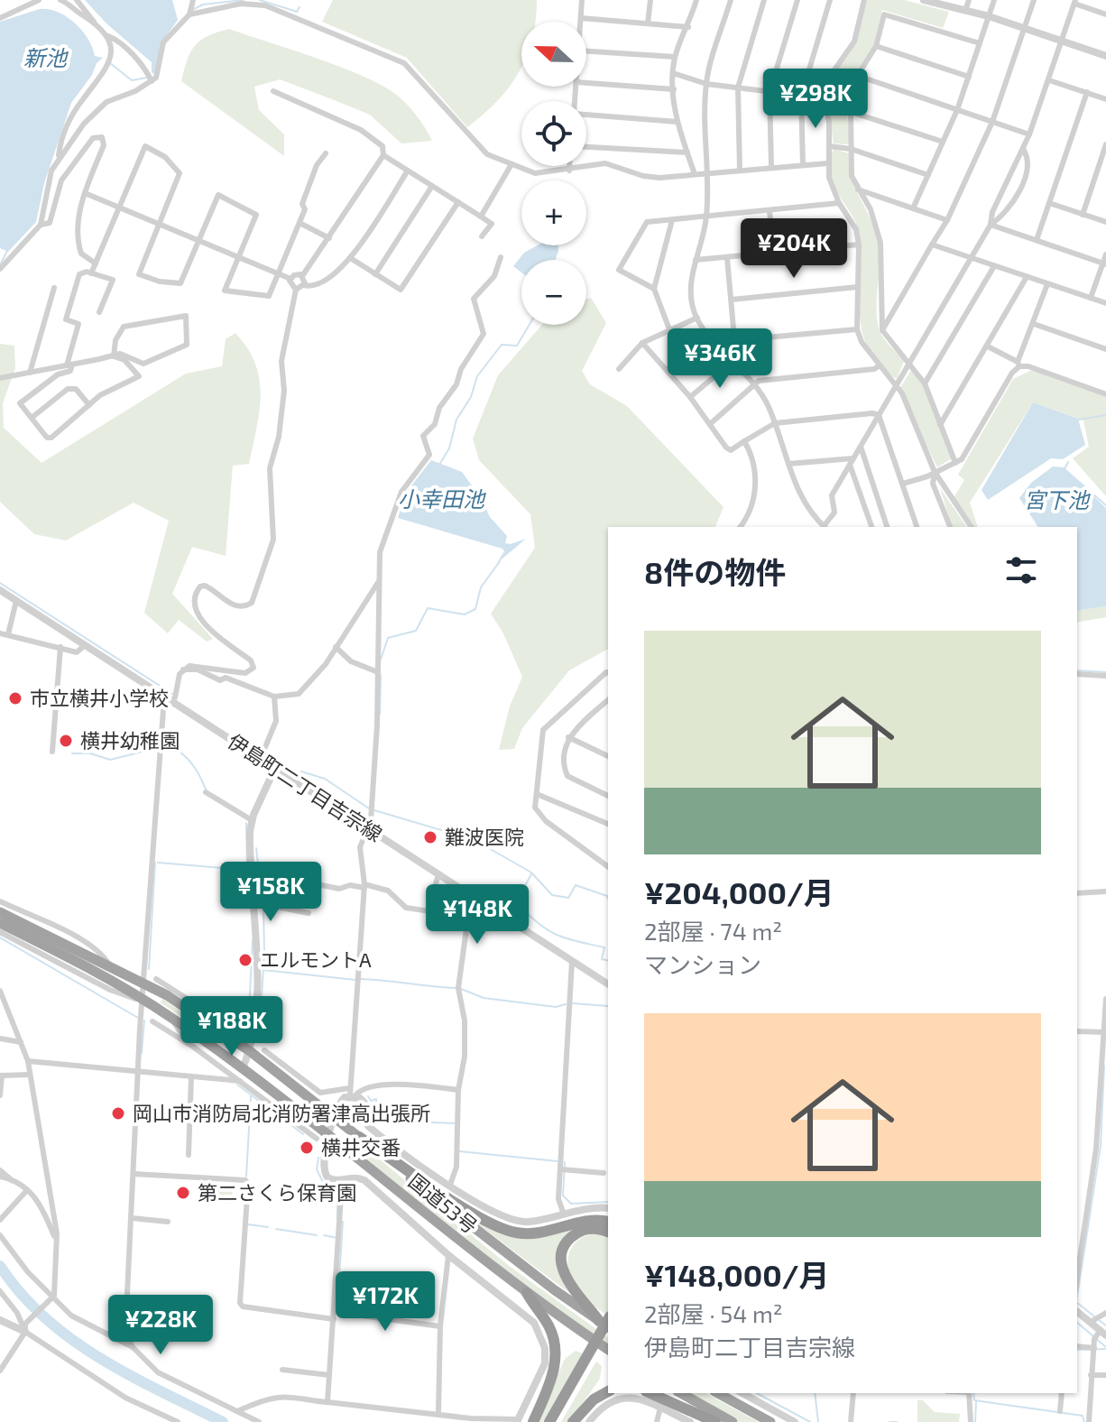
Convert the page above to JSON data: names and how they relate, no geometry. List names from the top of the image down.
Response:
{
  "streets": {
    "highway": ["国道53号"],
    "street": ["伊島町二丁目吉宗線"]
  },
  "water": ["新池", "小幸田池", "宮下池"],
  "places": [
    "市立横井小学校",
    "横井幼稚園",
    "難波医院",
    "エルモントA",
    "岡山市消防局北消防署津高出張所",
    "横井交番",
    "第二さくら保育園"
  ],
  "north": "left",
  "page": {
    "map_buttons": ["+", "−"],
    "price": [
      "¥298K",
      "¥204K",
      "¥346K",
      "¥158K",
      "¥148K",
      "¥188K",
      "¥172K",
      "¥228K"
    ],
    "heading": "8件の物件",
    "list": [
      {
        "name": "¥204,000/月",
        "note": "2部屋 · 74 m² · マンション"
      },
      {
        "name": "¥148,000/月",
        "note": "2部屋 · 54 m² · 伊島町二丁目吉宗線"
      }
    ]
  }
}
